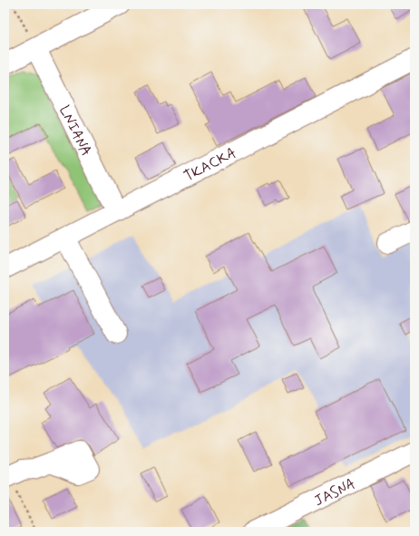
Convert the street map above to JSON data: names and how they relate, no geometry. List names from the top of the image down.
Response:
{
  "streets": {
    "street": ["LNIANA", "TKACKA", "JASNA"]
  },
  "crossings": [
    ["LNIANA", "TKACKA"]
  ]
}
